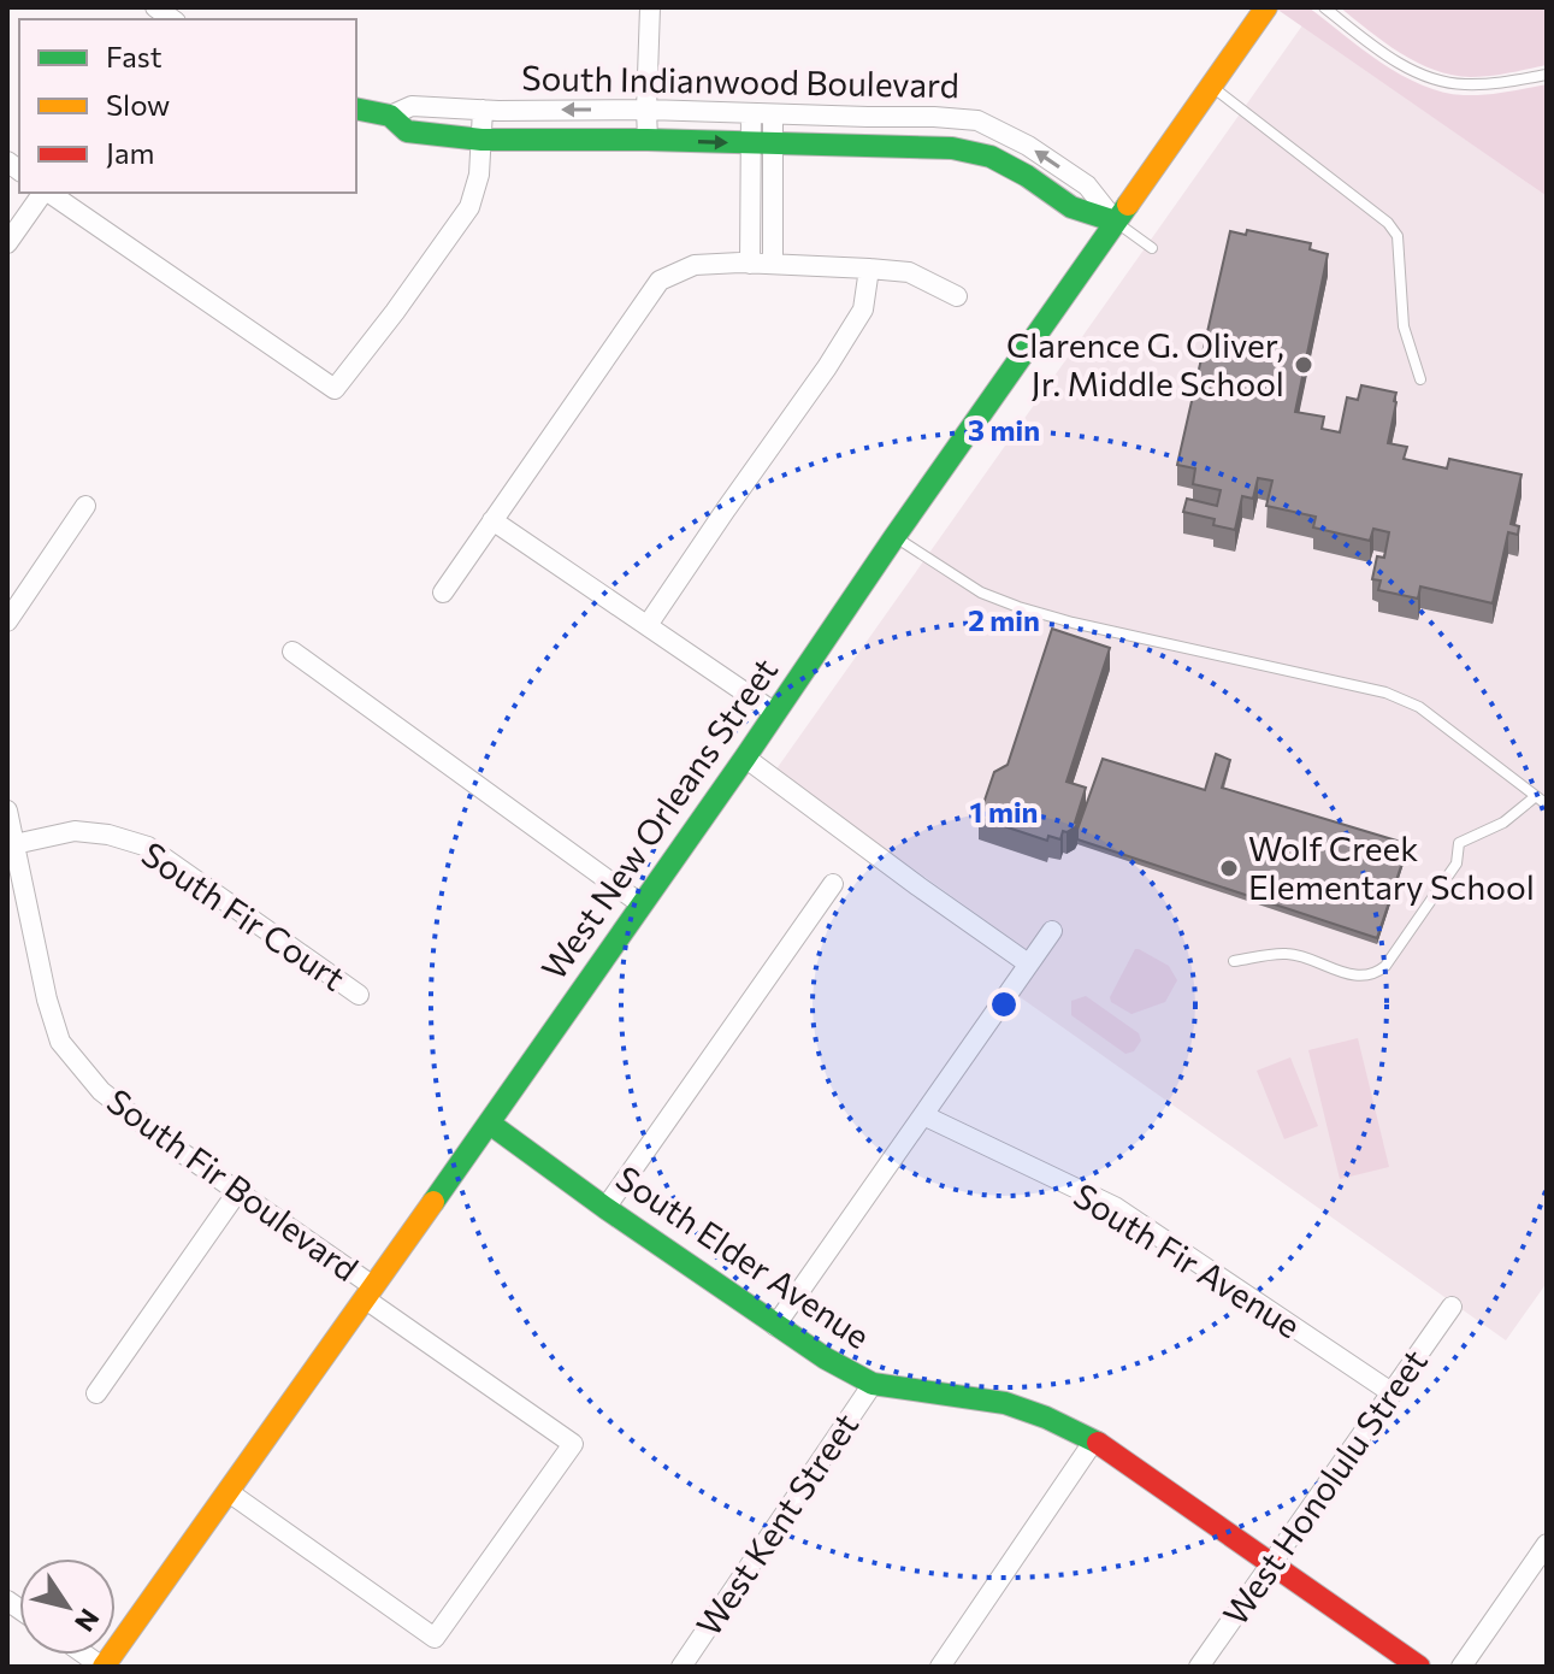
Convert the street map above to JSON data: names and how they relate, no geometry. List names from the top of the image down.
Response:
{
  "streets": {
    "street": [
      "South Indianwood Boulevard",
      "West New Orleans Street",
      "South Fir Court",
      "South Fir Boulevard",
      "South Elder Avenue",
      "South Fir Avenue",
      "West Honolulu Street",
      "West Kent Street"
    ]
  },
  "crossings": [
    ["South Indianwood Boulevard", "West New Orleans Street"],
    ["West New Orleans Street", "South Fir Boulevard"],
    ["West New Orleans Street", "South Elder Avenue"],
    ["South Fir Court", "South Fir Boulevard"],
    ["South Elder Avenue", "West Honolulu Street"],
    ["South Elder Avenue", "West Kent Street"],
    ["South Fir Avenue", "West Honolulu Street"]
  ],
  "places": ["Clarence G. Oliver, Jr. Middle School", "Wolf Creek Elementary School"],
  "legend": ["Fast", "Slow", "Jam"],
  "north": "bottom right",
  "rings": ["3 min", "2 min", "1 min"]
}
